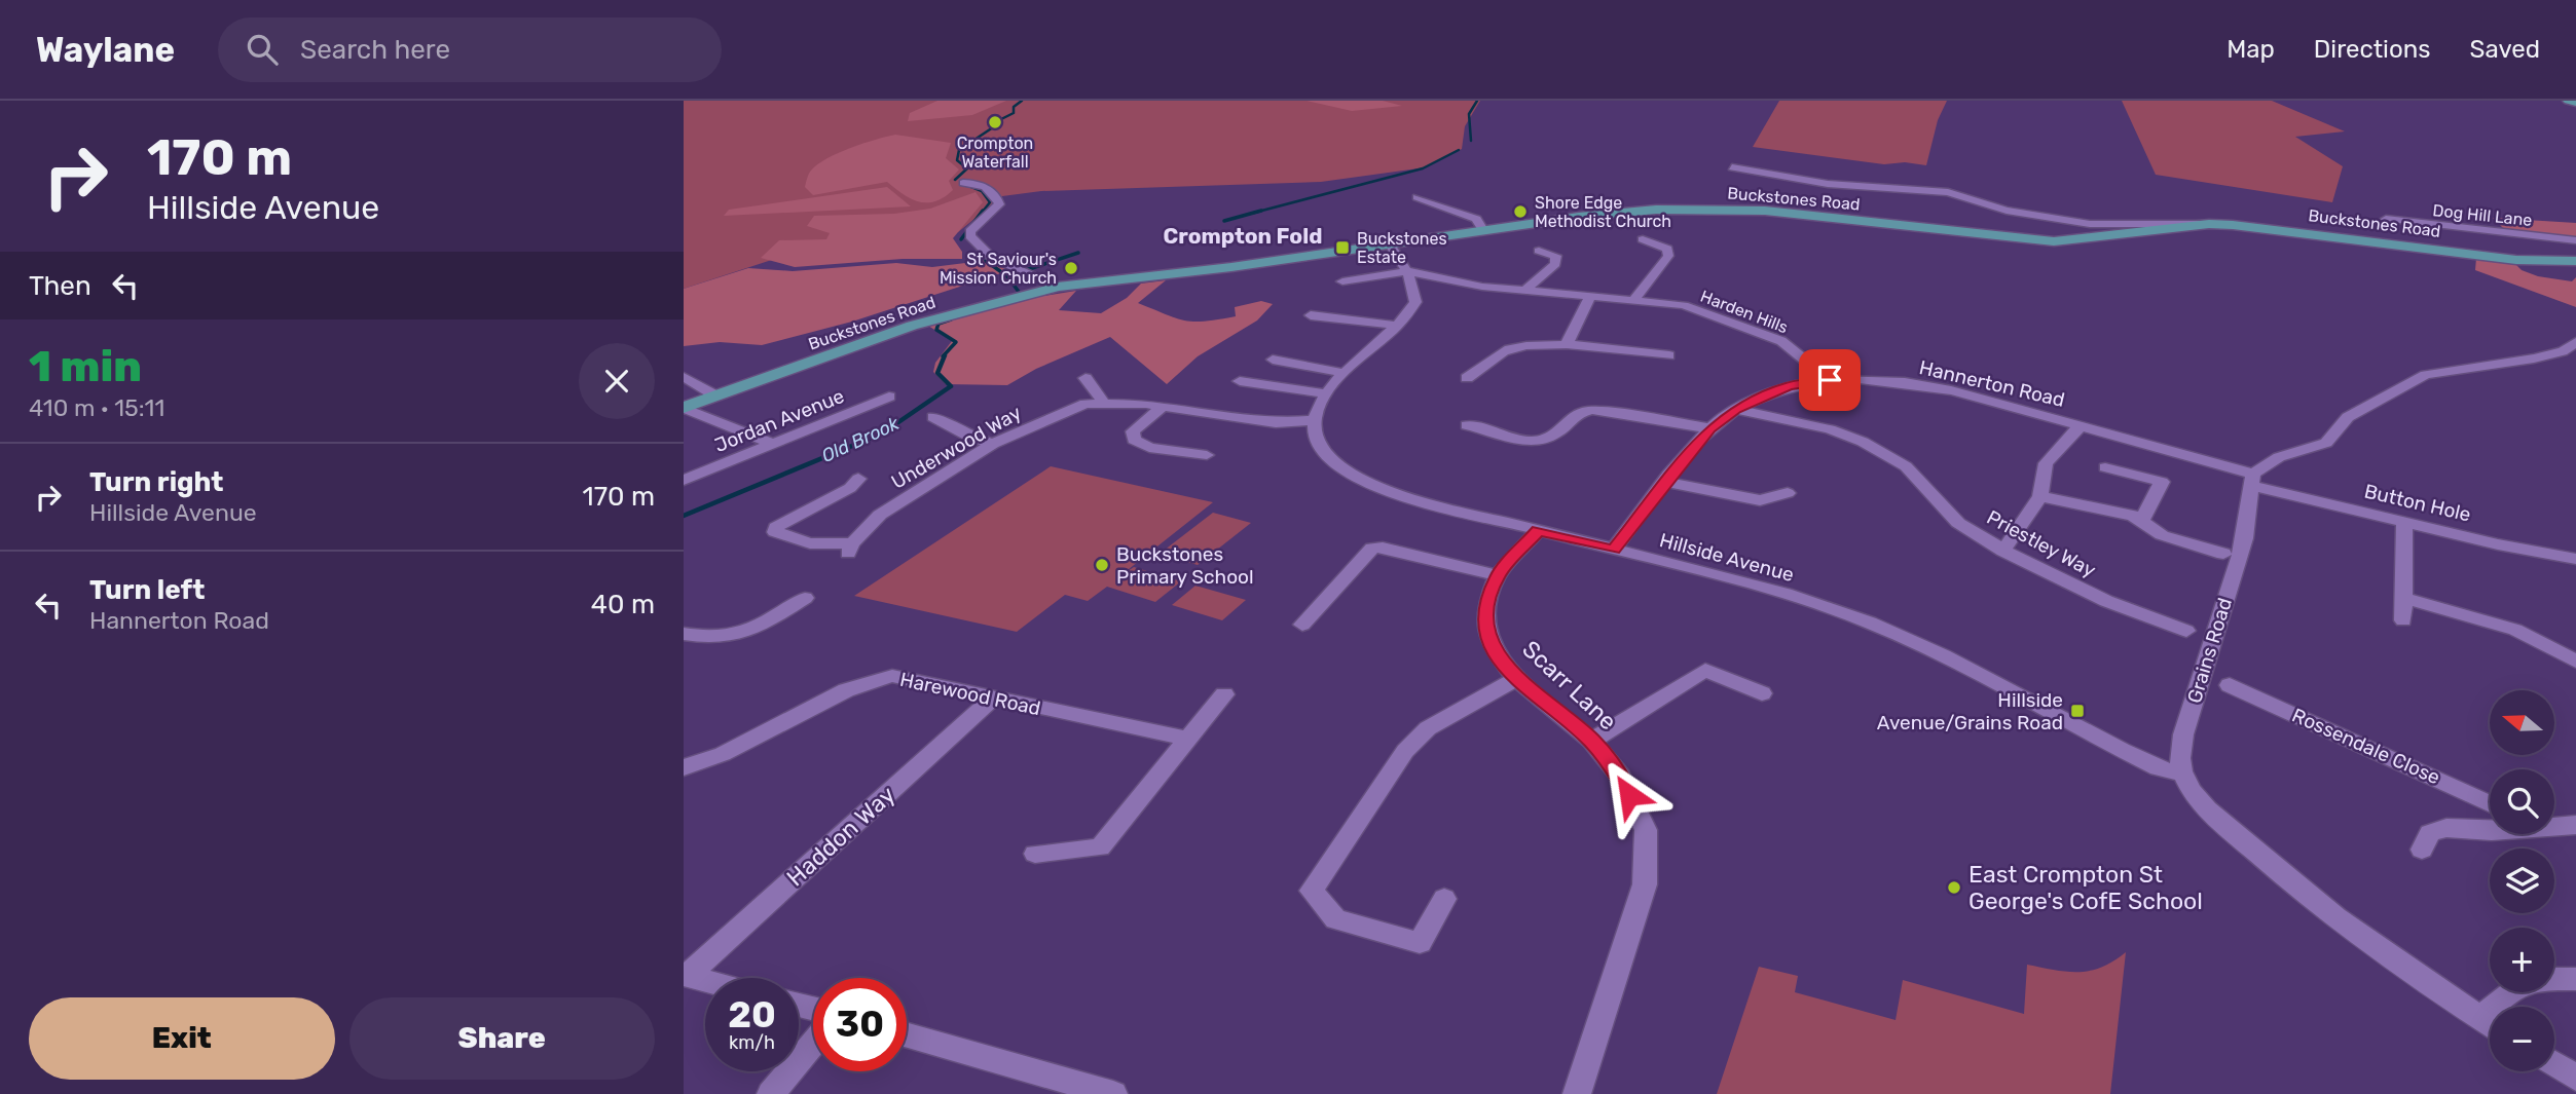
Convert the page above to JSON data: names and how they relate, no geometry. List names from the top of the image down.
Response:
{
  "streets": {
    "main road": ["Buckstones Road"],
    "street": [
      "Dog Hill Lane",
      "Harden Hills",
      "Hannerton Road",
      "Jordan Avenue",
      "Underwood Way",
      "Button Hole",
      "Priestley Way",
      "Hillside Avenue",
      "Grains Road",
      "Scarr Lane",
      "Harewood Road",
      "Rossendale Close",
      "Haddon Way"
    ]
  },
  "crossings": [
    ["Harden Hills", "Hannerton Road"],
    ["Hannerton Road", "Button Hole"],
    ["Hannerton Road", "Priestley Way"],
    ["Hannerton Road", "Hillside Avenue"],
    ["Hannerton Road", "Grains Road"],
    ["Underwood Way", "Hillside Avenue"],
    ["Button Hole", "Grains Road"],
    ["Hillside Avenue", "Grains Road"],
    ["Hillside Avenue", "Scarr Lane"],
    ["Harewood Road", "Haddon Way"]
  ],
  "districts": ["Crompton Fold"],
  "water": ["Old Brook"],
  "places": {
    "other": [
      "Crompton Waterfall",
      "Shore Edge Methodist Church",
      "St Saviour's Mission Church",
      "Buckstones Primary School",
      "East Crompton St George's CofE School"
    ],
    "transit": ["Buckstones Estate", "Hillside Avenue/Grains Road"]
  },
  "north": "left",
  "page": {
    "header": "Waylane",
    "search": "Search here",
    "nav": ["Map", "Directions", "Saved"],
    "turn": ["170 m", "Hillside Avenue"],
    "then": "Then",
    "heading": ["1 min", "410 m · 15:11"],
    "list": [
      {
        "name": "Turn right",
        "note": "Hillside Avenue",
        "value": "170 m"
      },
      {
        "name": "Turn left",
        "note": "Hannerton Road",
        "value": "40 m"
      }
    ],
    "map_buttons": ["+", "−"],
    "speed": "20 km/h",
    "limit": "30",
    "buttons": ["Exit", "Share"]
  }
}
